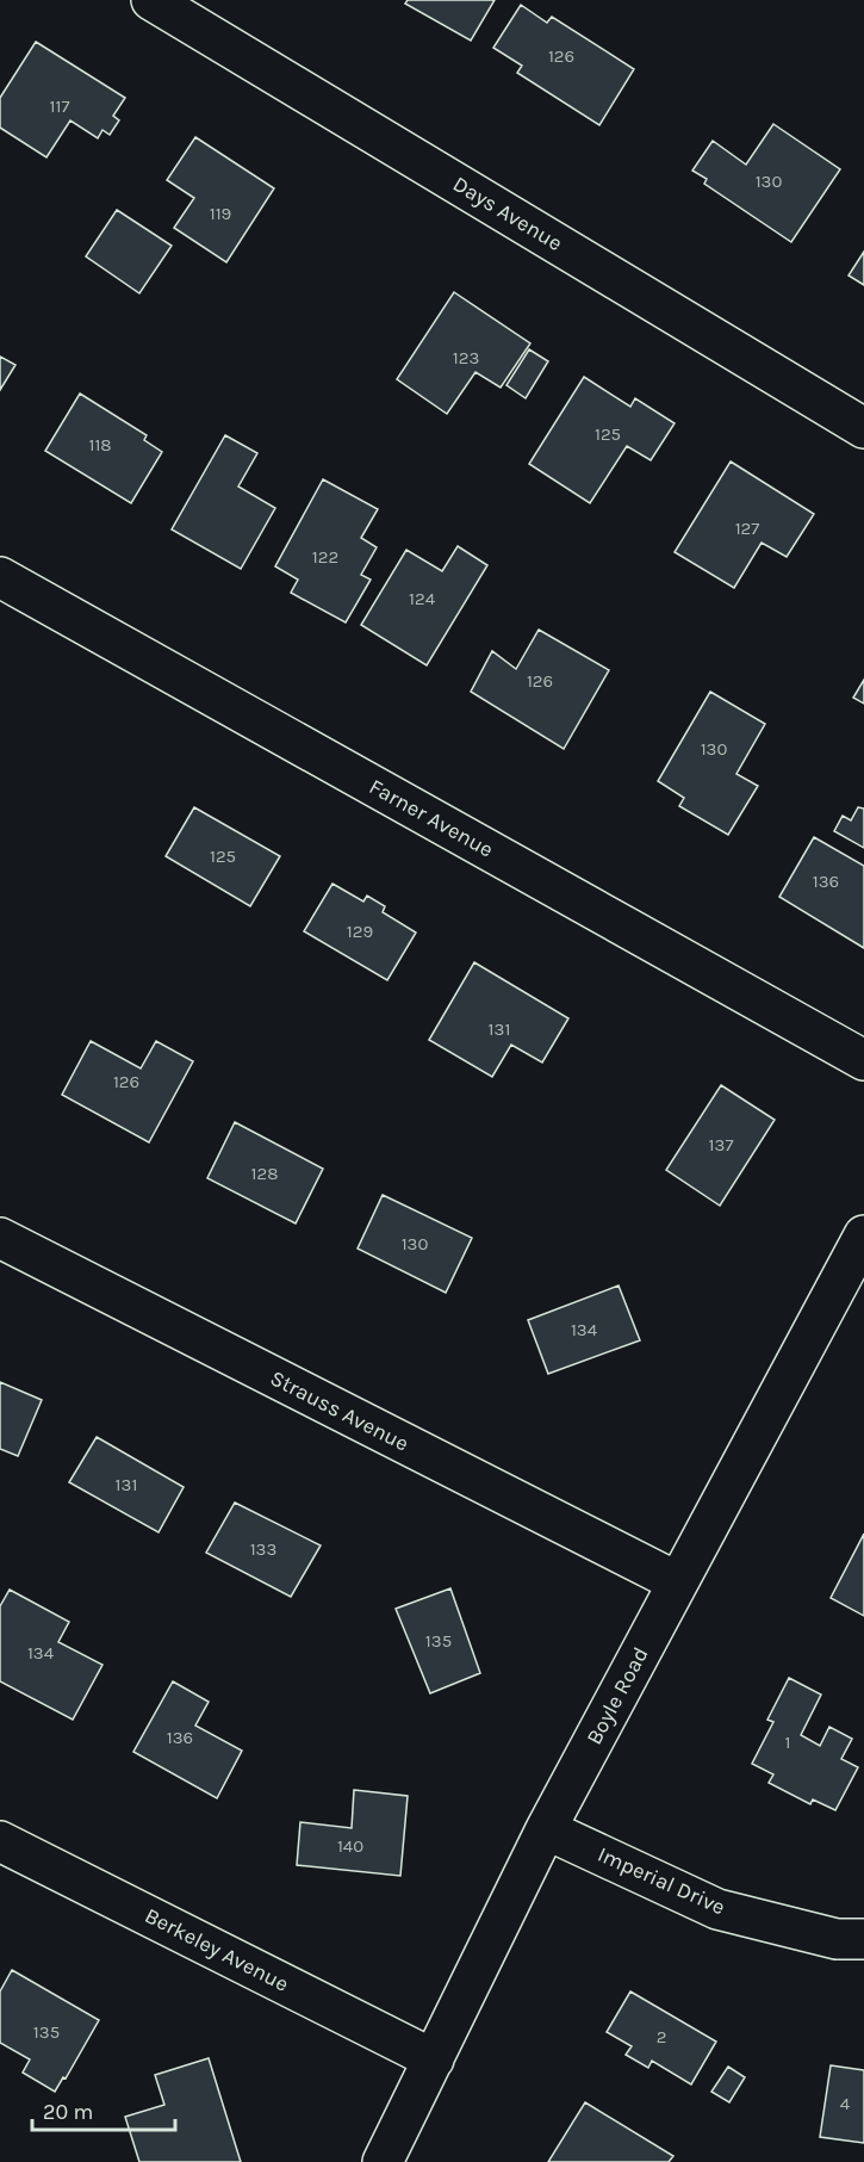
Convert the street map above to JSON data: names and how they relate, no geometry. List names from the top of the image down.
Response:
{
  "streets": {
    "street": [
      "Days Avenue",
      "Farner Avenue",
      "Strauss Avenue",
      "Boyle Road",
      "Imperial Drive",
      "Berkeley Avenue"
    ]
  },
  "crossings": [
    ["Strauss Avenue", "Boyle Road"],
    ["Boyle Road", "Imperial Drive"],
    ["Boyle Road", "Berkeley Avenue"]
  ],
  "house_numbers": [
    "126",
    "117",
    "130",
    "119",
    "123",
    "125",
    "118",
    "127",
    "122",
    "124",
    "126",
    "130",
    "125",
    "136",
    "129",
    "131",
    "126",
    "137",
    "128",
    "130",
    "134",
    "131",
    "133",
    "135",
    "134",
    "136",
    "1",
    "140",
    "135",
    "2",
    "4"
  ],
  "scale_bar": "20 m"
}
